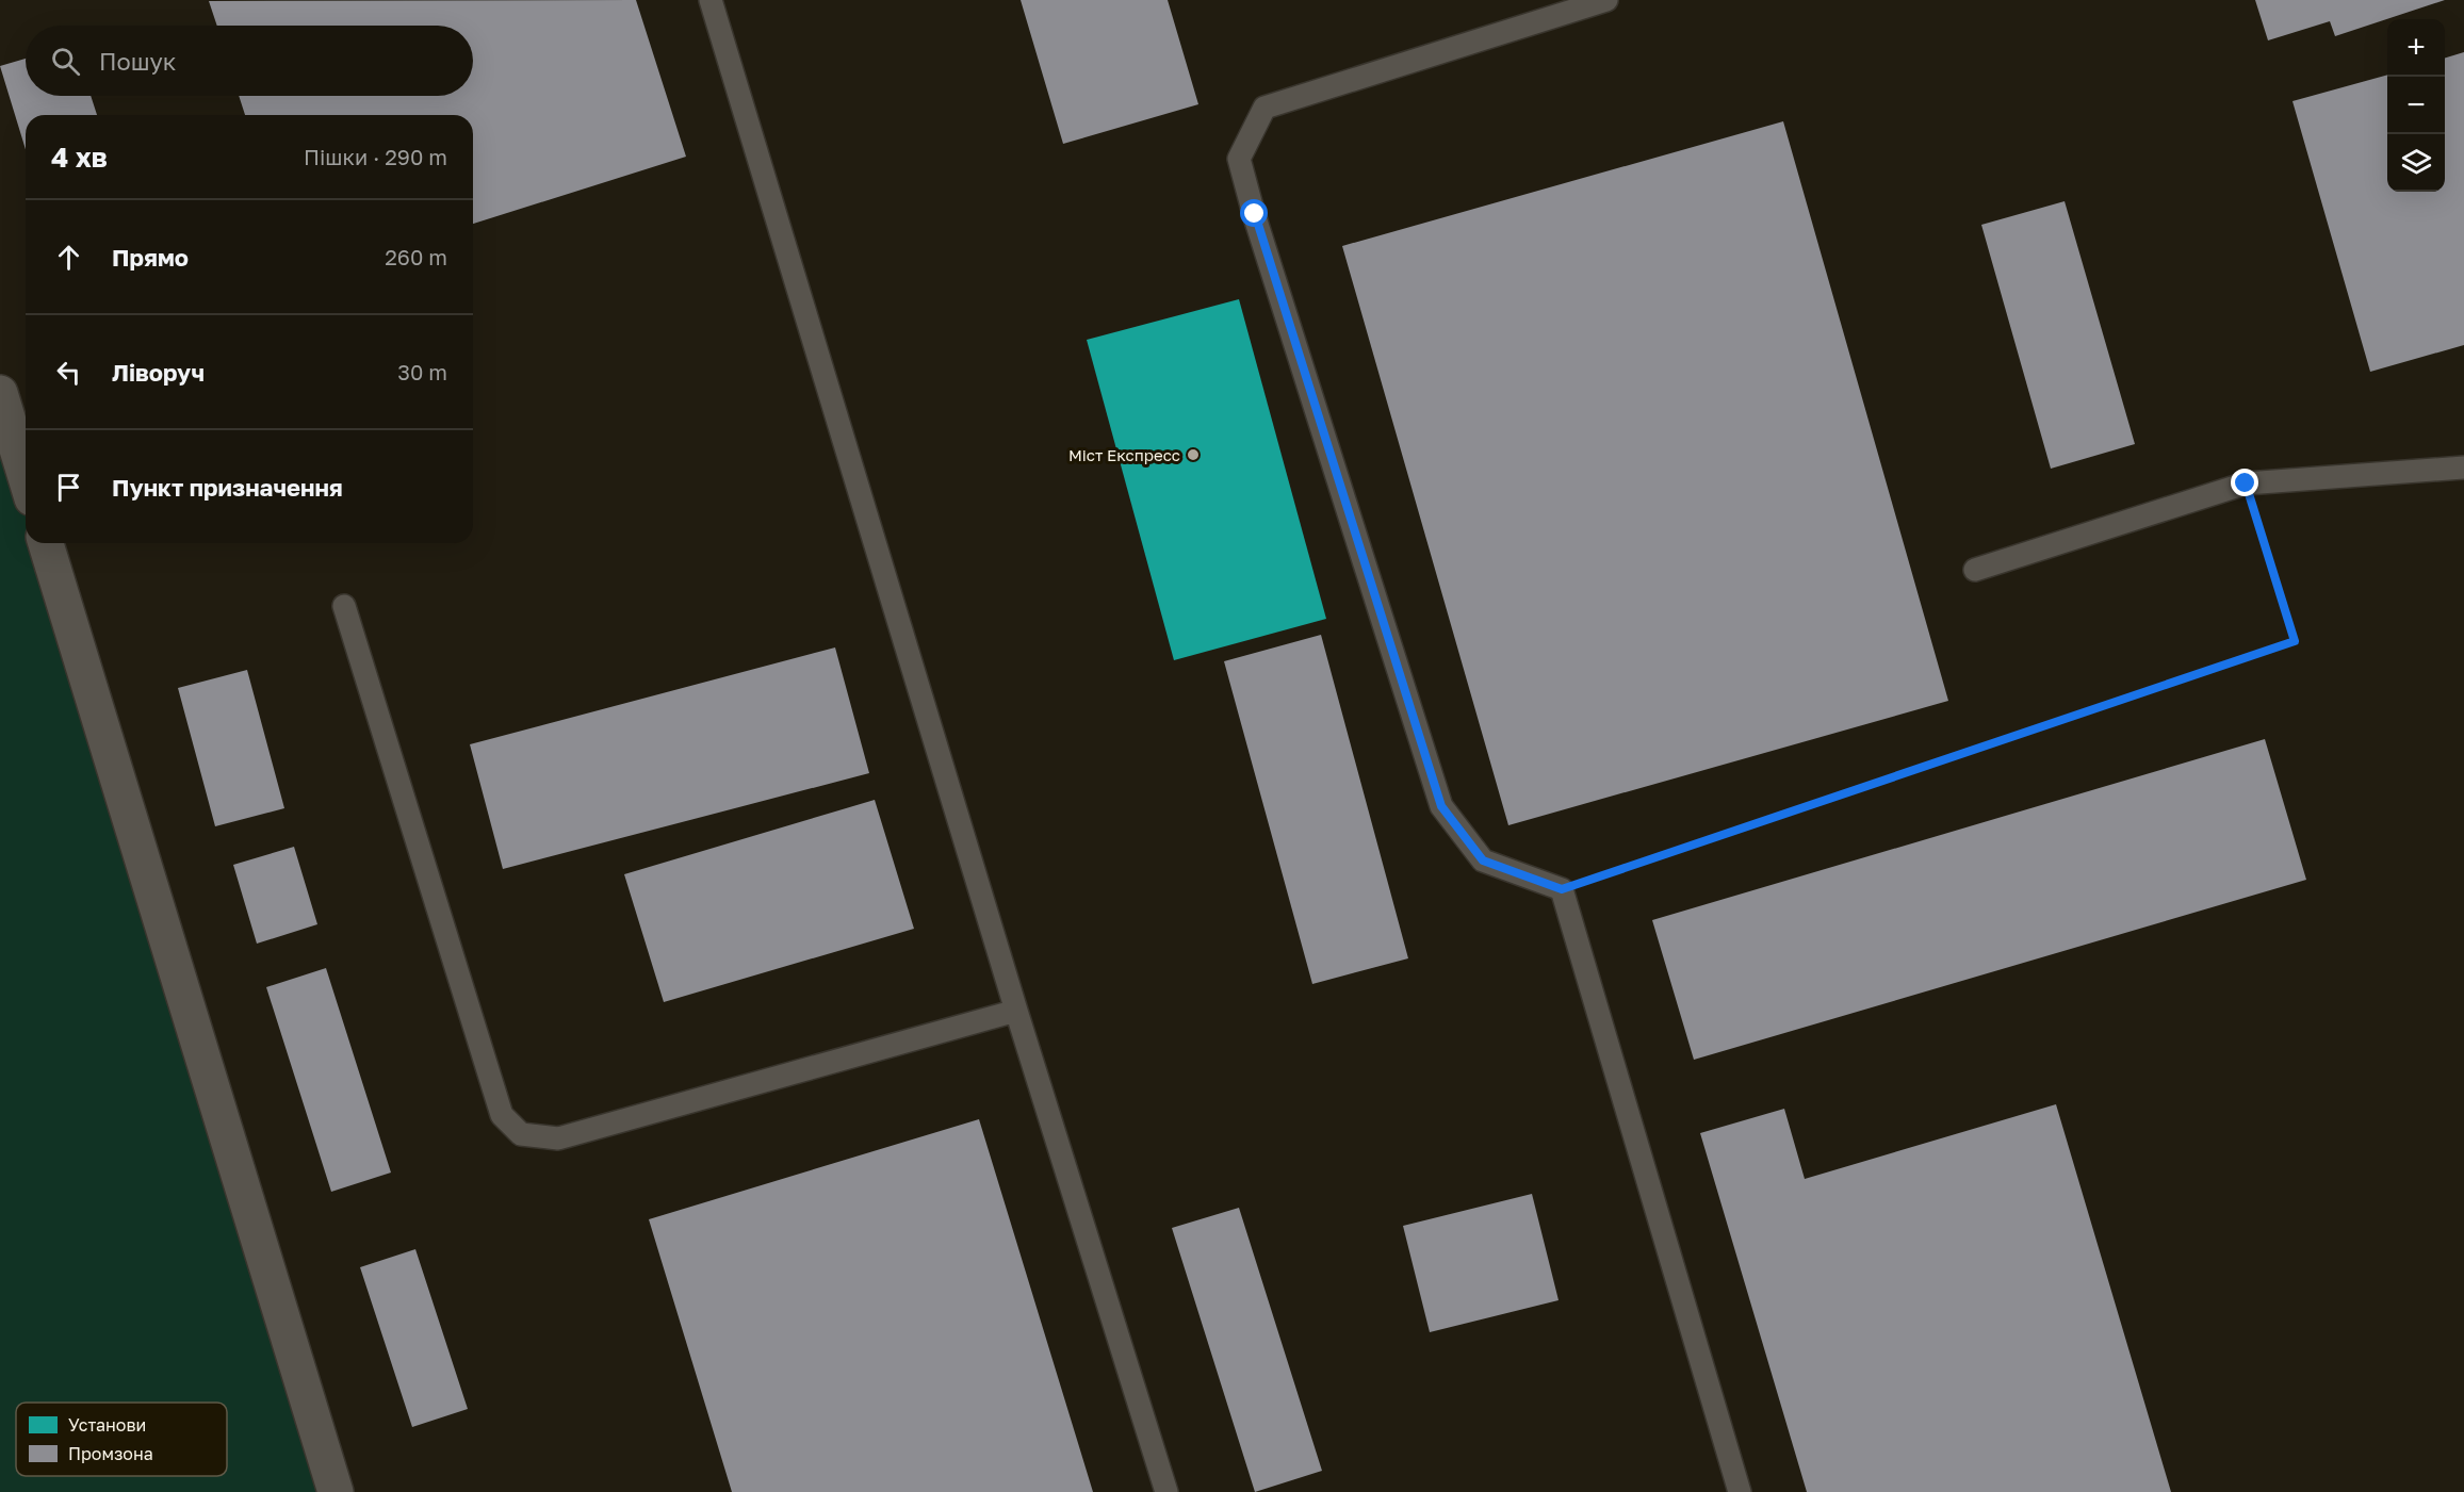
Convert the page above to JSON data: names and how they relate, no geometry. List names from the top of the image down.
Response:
{
  "places": ["Міст Експресс"],
  "legend": ["Установи", "Промзона"],
  "page": {
    "map_buttons": ["+", "−"],
    "search": "Пошук",
    "heading": ["4 хв", "Пішки · 290 m"],
    "list": [
      ["Прямо", "260 m"],
      ["Ліворуч", "30 m"],
      "Пункт призначення"
    ]
  }
}
